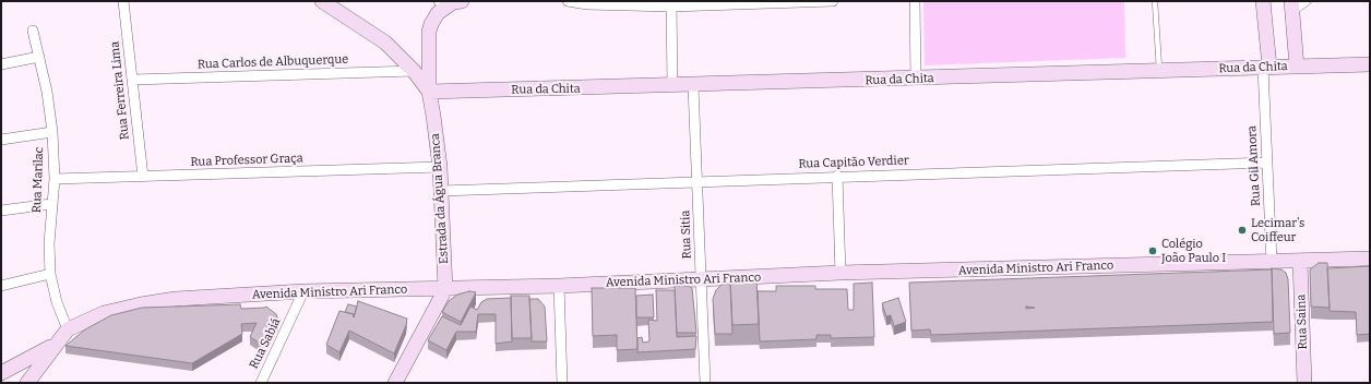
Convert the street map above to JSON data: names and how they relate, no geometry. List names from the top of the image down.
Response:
{
  "streets": {
    "main road": [
      "Rua da Chita",
      "Estrada da Água Branca",
      "Avenida Ministro Ari Franco",
      "Rua Saina"
    ],
    "street": [
      "Rua Carlos de Albuquerque",
      "Rua Ferreira Lima",
      "Rua Professor Graça",
      "Rua Capitão Verdier",
      "Rua Gil Amora",
      "Rua Marilac",
      "Rua Sitia",
      "Rua Sabiá"
    ]
  },
  "crossings": [
    ["Rua Carlos de Albuquerque", "Rua Ferreira Lima"],
    ["Rua Carlos de Albuquerque", "Estrada da Água Branca"],
    ["Rua da Chita", "Rua Gil Amora"],
    ["Rua da Chita", "Estrada da Água Branca"],
    ["Rua da Chita", "Rua Sitia"],
    ["Rua Ferreira Lima", "Rua Professor Graça"],
    ["Rua Professor Graça", "Rua Marilac"],
    ["Rua Professor Graça", "Estrada da Água Branca"],
    ["Rua Capitão Verdier", "Rua Gil Amora"],
    ["Rua Capitão Verdier", "Estrada da Água Branca"],
    ["Rua Capitão Verdier", "Rua Sitia"],
    ["Rua Gil Amora", "Avenida Ministro Ari Franco"],
    ["Rua Marilac", "Avenida Ministro Ari Franco"],
    ["Estrada da Água Branca", "Avenida Ministro Ari Franco"],
    ["Rua Sitia", "Avenida Ministro Ari Franco"],
    ["Avenida Ministro Ari Franco", "Rua Saina"],
    ["Avenida Ministro Ari Franco", "Rua Sabiá"]
  ],
  "places": ["Lecimar's Coiffeur", "Colégio João Paulo I"]
}
